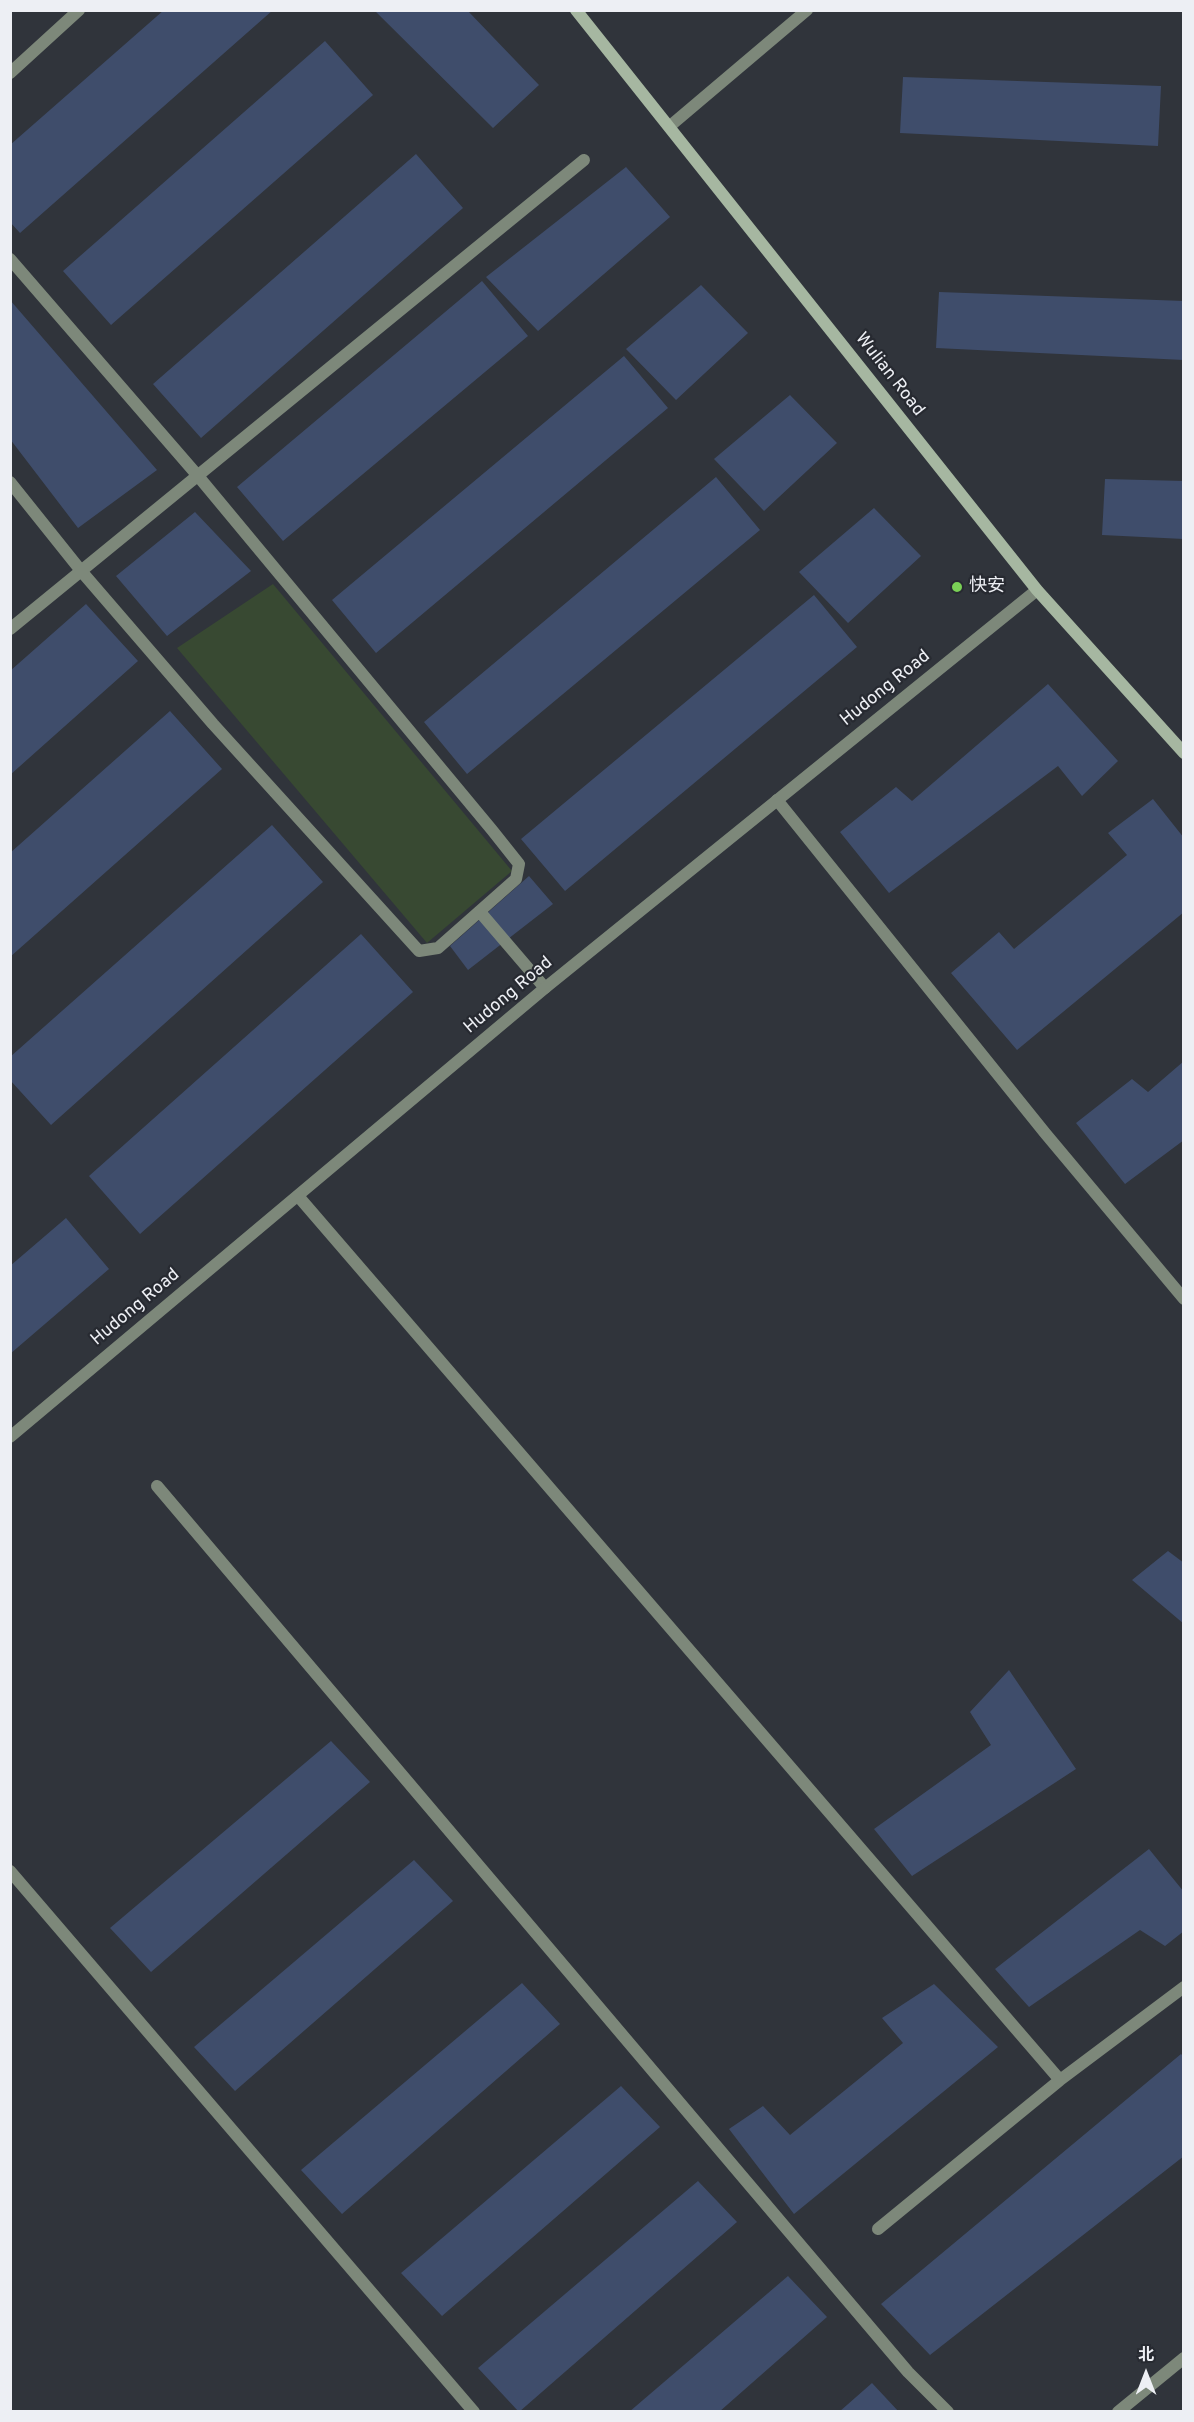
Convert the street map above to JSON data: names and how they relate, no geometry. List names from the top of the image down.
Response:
{
  "streets": {
    "street": ["Wulian Road", "Hudong Road"]
  },
  "crossings": [
    ["Wulian Road", "Hudong Road"]
  ],
  "places": ["快安"],
  "north": "top"
}
